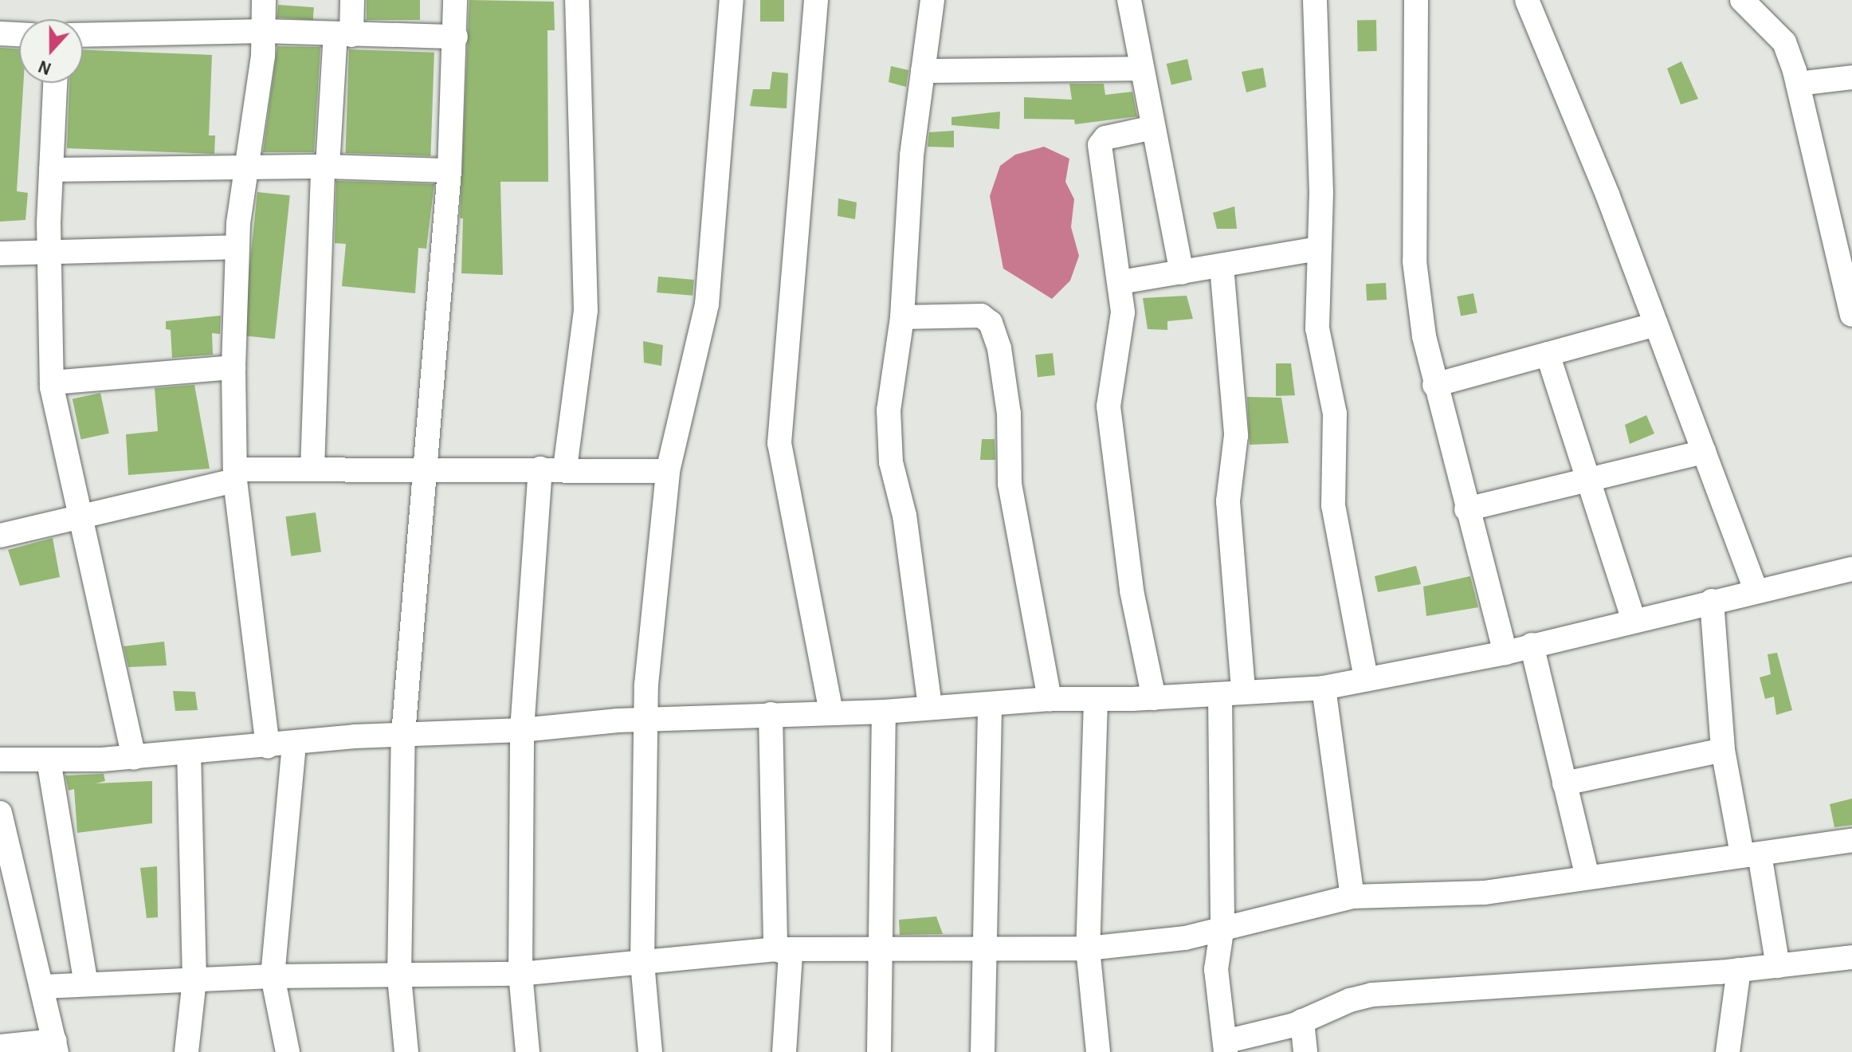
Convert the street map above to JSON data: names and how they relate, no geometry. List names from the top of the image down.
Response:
{
  "north": "bottom"
}
